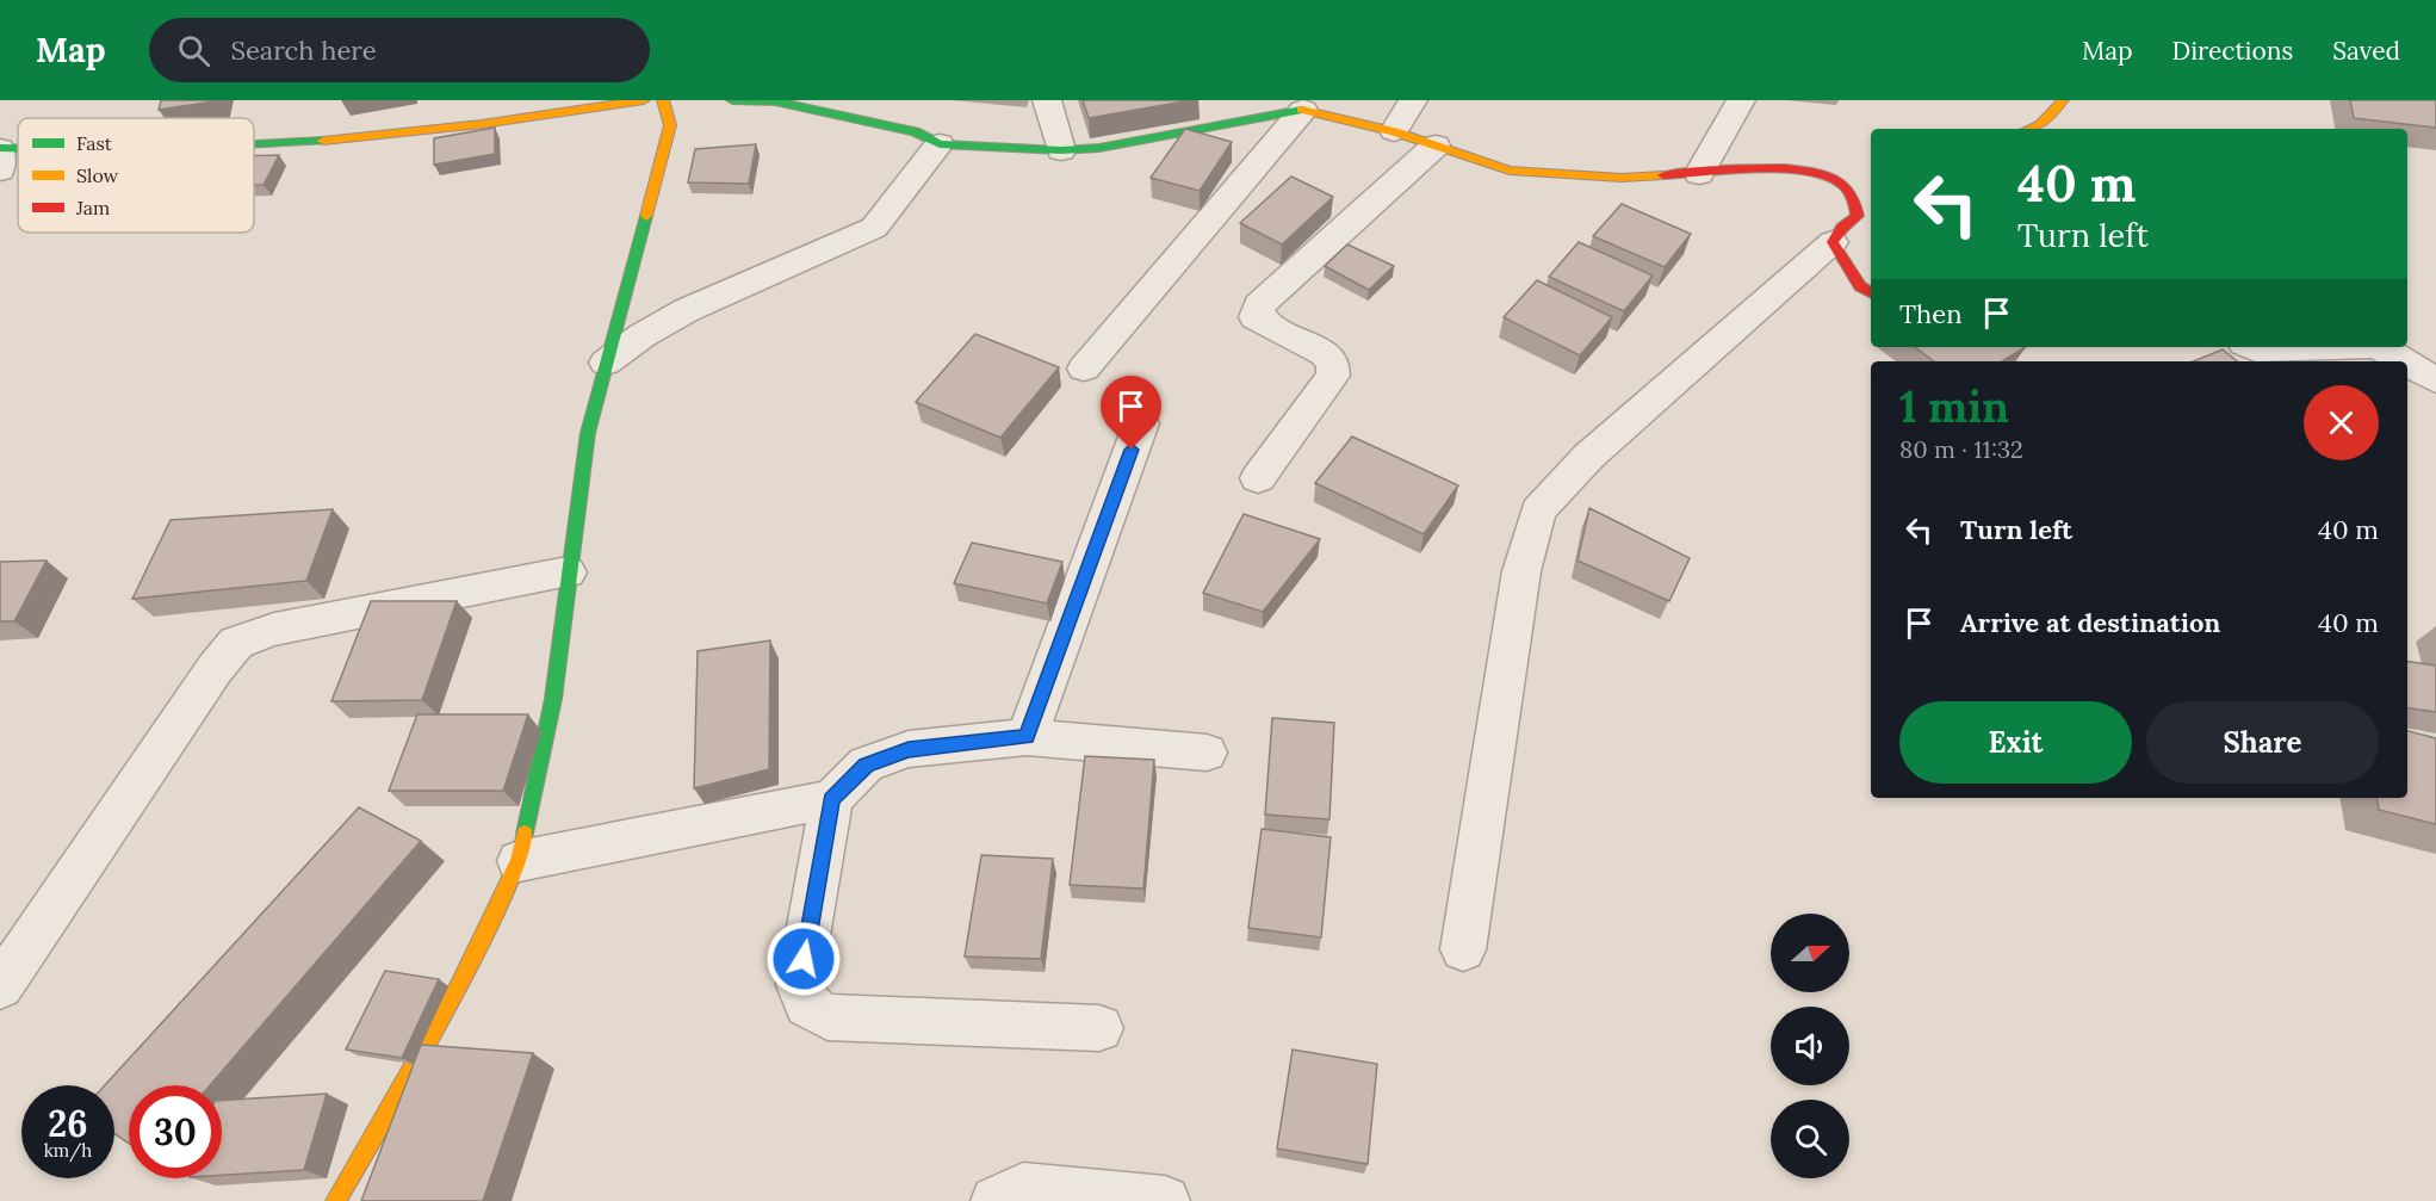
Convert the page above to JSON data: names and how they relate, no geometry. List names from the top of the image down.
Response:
{
  "legend": ["Fast", "Slow", "Jam"],
  "north": "right",
  "page": {
    "header": "Map",
    "search": "Search here",
    "nav": ["Map", "Directions", "Saved"],
    "turn": ["40 m", "Turn left"],
    "then": "Then",
    "heading": ["1 min", "80 m · 11:32"],
    "list": [
      {
        "name": "Turn left",
        "value": "40 m"
      },
      {
        "name": "Arrive at destination",
        "value": "40 m"
      }
    ],
    "buttons": ["Exit", "Share"],
    "speed": "26 km/h",
    "limit": "30"
  }
}
